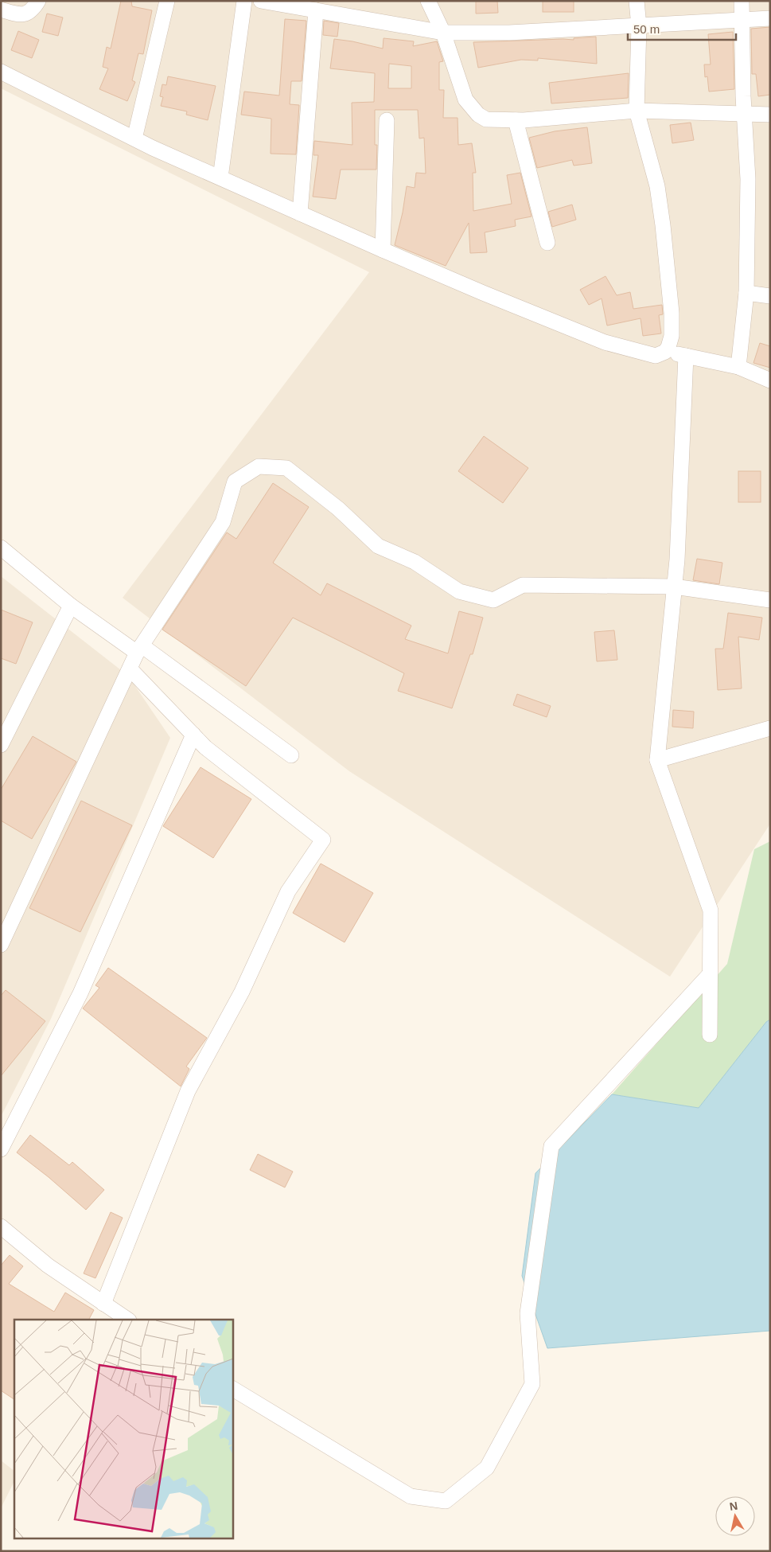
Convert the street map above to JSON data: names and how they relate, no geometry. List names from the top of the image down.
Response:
{
  "scale_bar": "50 m",
  "north": "top"
}
